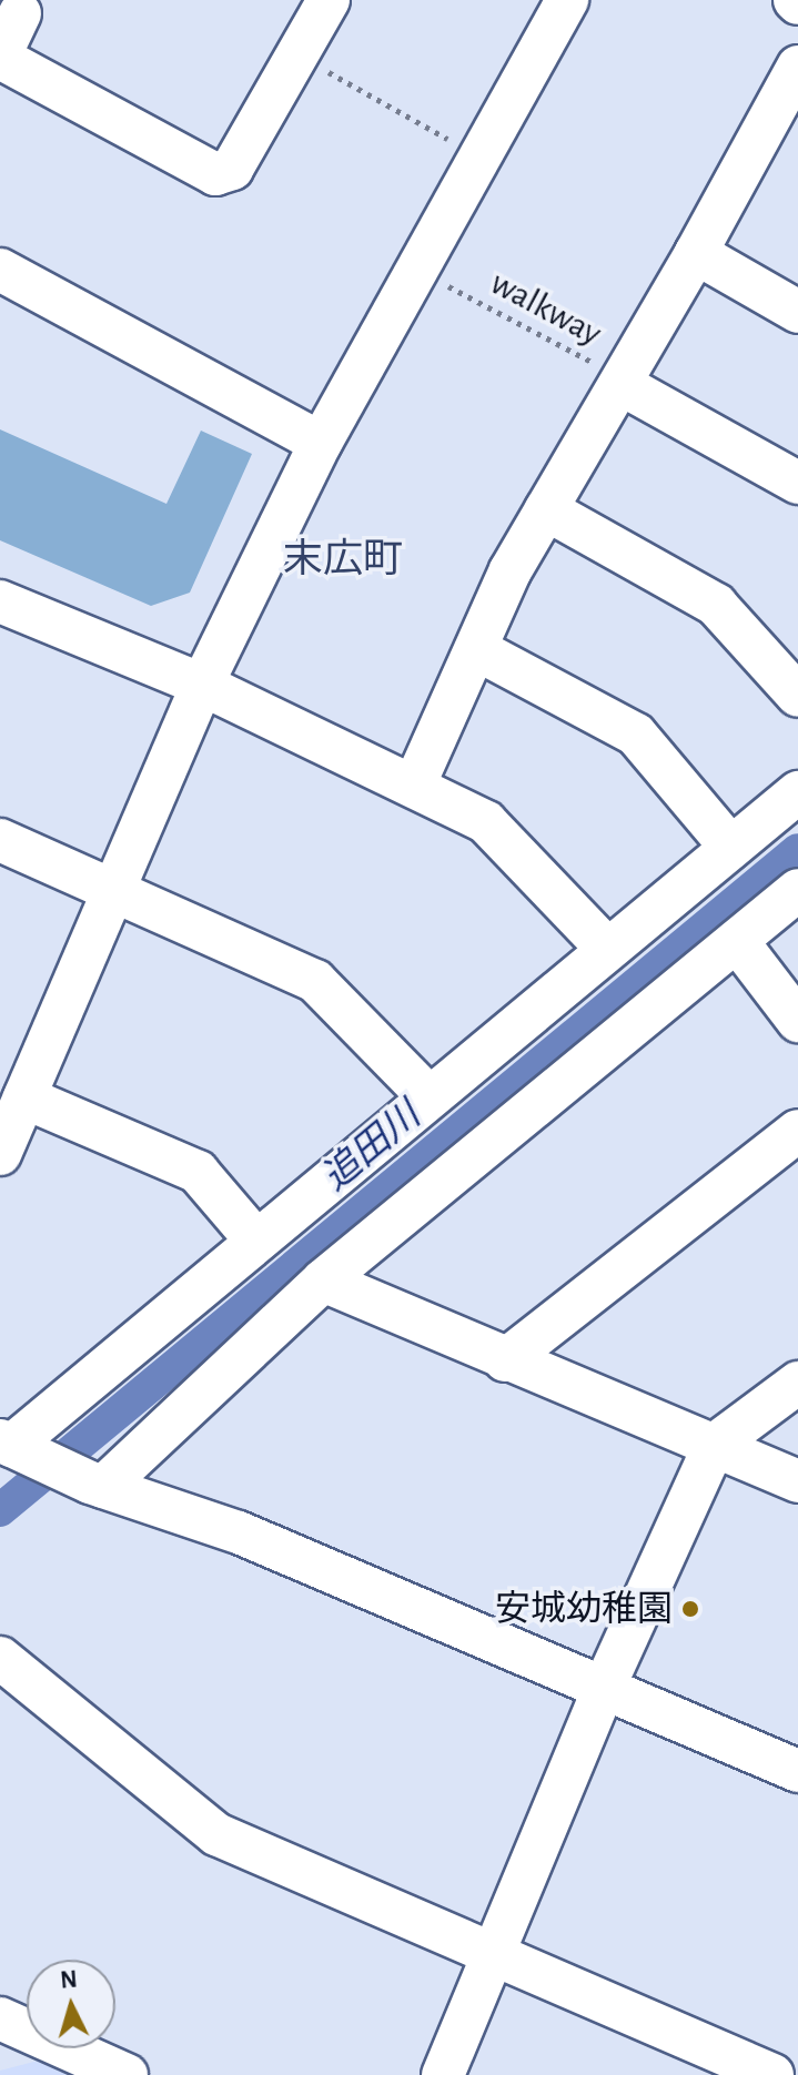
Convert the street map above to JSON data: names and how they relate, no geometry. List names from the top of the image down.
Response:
{
  "streets": {
    "path": ["walkway"]
  },
  "districts": ["末広町"],
  "water": ["追田川"],
  "places": ["安城幼稚園"],
  "north": "top"
}
